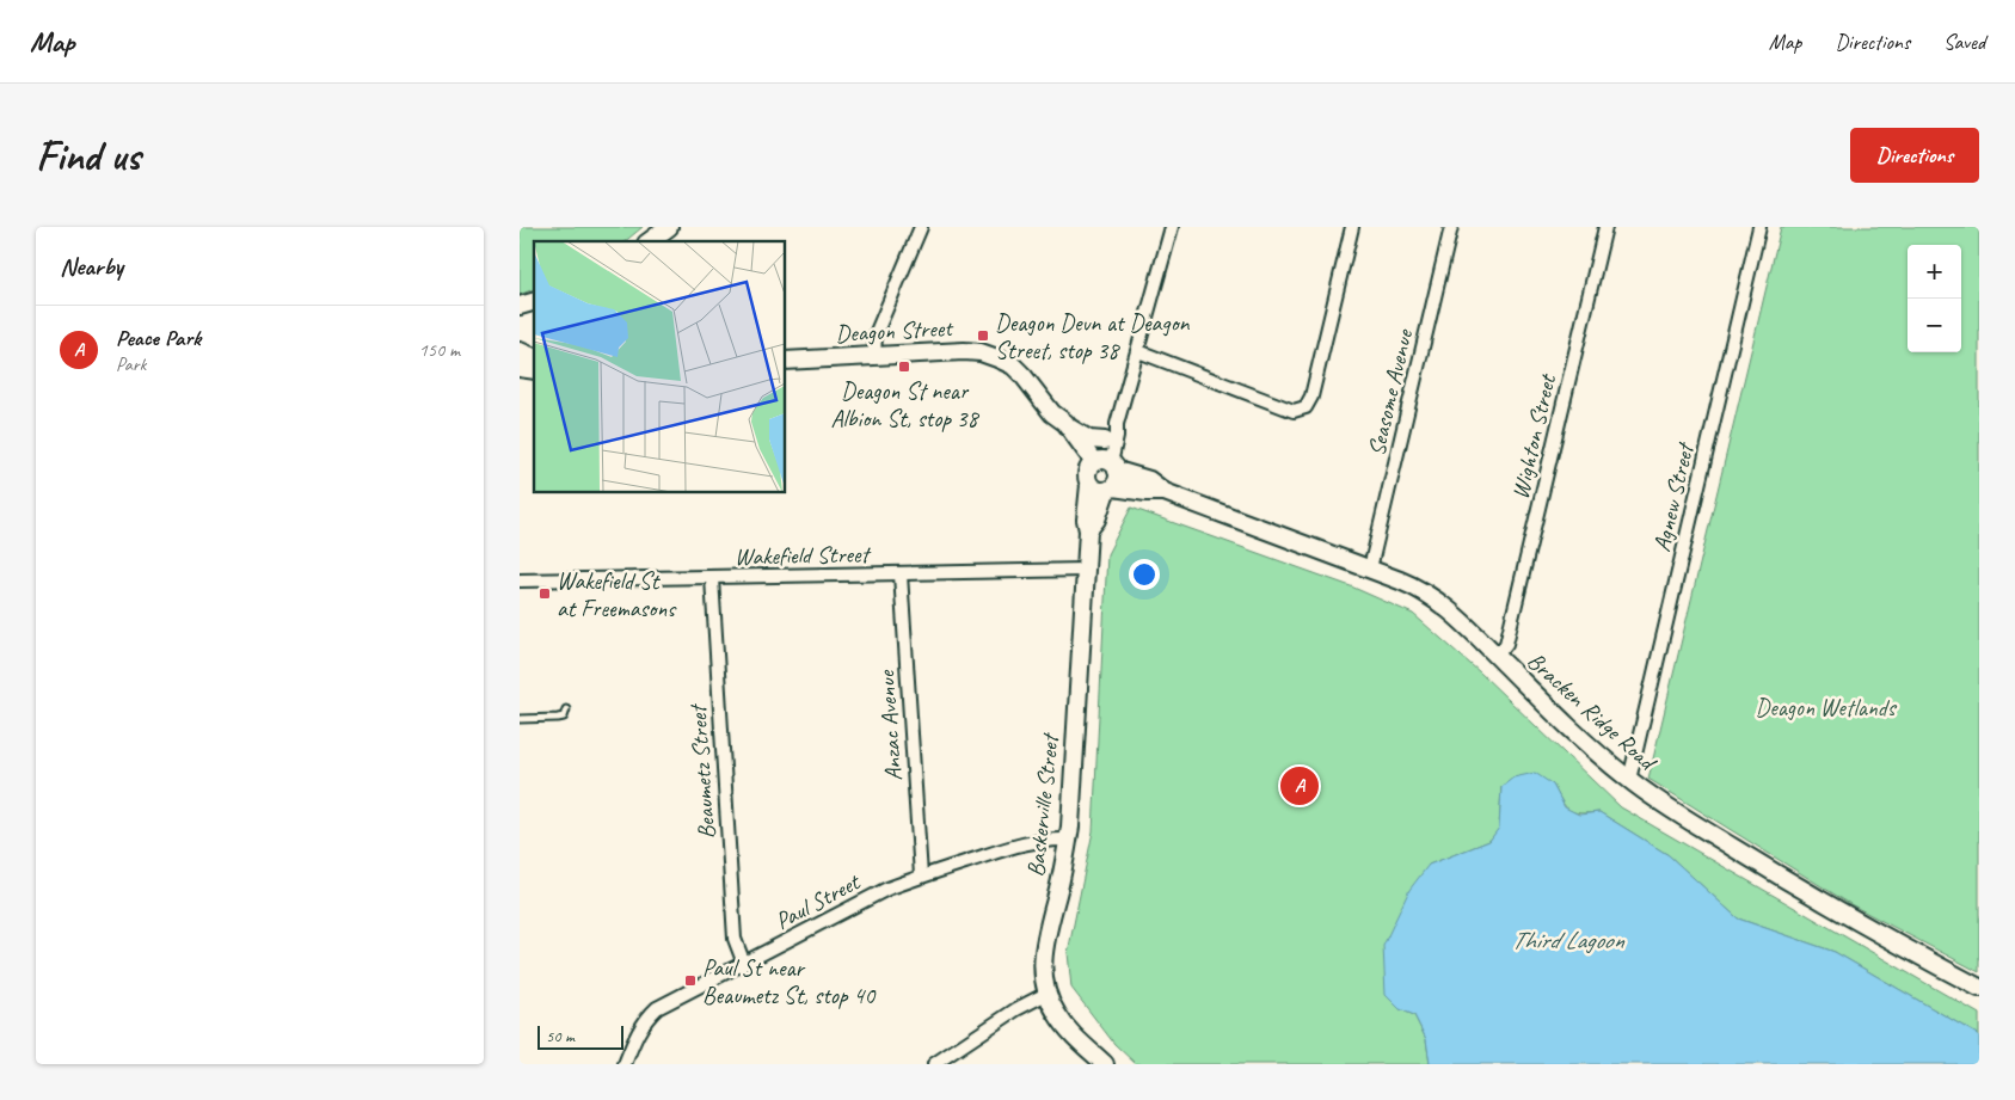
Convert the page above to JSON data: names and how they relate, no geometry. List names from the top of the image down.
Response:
{
  "streets": {
    "main road": ["Deagon Street", "Bracken Ridge Road", "Baskerville Street"],
    "street": [
      "Seasome Avenue",
      "Wighton Street",
      "Agnew Street",
      "Wakefield Street",
      "Anzac Avenue",
      "Beaumetz Street",
      "Paul Street"
    ]
  },
  "crossings": [
    ["Deagon Street", "Bracken Ridge Road"],
    ["Deagon Street", "Baskerville Street"],
    ["Seasome Avenue", "Bracken Ridge Road"],
    ["Wighton Street", "Bracken Ridge Road"],
    ["Agnew Street", "Bracken Ridge Road"],
    ["Wakefield Street", "Anzac Avenue"],
    ["Wakefield Street", "Beaumetz Street"],
    ["Wakefield Street", "Baskerville Street"],
    ["Bracken Ridge Road", "Baskerville Street"],
    ["Anzac Avenue", "Paul Street"],
    ["Beaumetz Street", "Paul Street"],
    ["Baskerville Street", "Paul Street"]
  ],
  "water": ["Third Lagoon"],
  "parks": ["Deagon Wetlands"],
  "places": {
    "transit": [
      "Deagon Devn at Deagon Street, stop 38",
      "Deagon St near Albion St, stop 38",
      "Wakefield St at Freemasons",
      "Paul St near Beaumetz St, stop 40"
    ]
  },
  "scale_bar": "50 m",
  "page": {
    "header": "Map",
    "nav": ["Map", "Directions", "Saved"],
    "buttons": "Directions",
    "title": "Find us",
    "heading": "Nearby",
    "map_buttons": ["+", "−"],
    "list": [
      {
        "mark": "A",
        "name": "Peace Park",
        "note": "Park",
        "value": "150 m"
      }
    ],
    "pins": "A",
    "scale": "50 m"
  }
}
